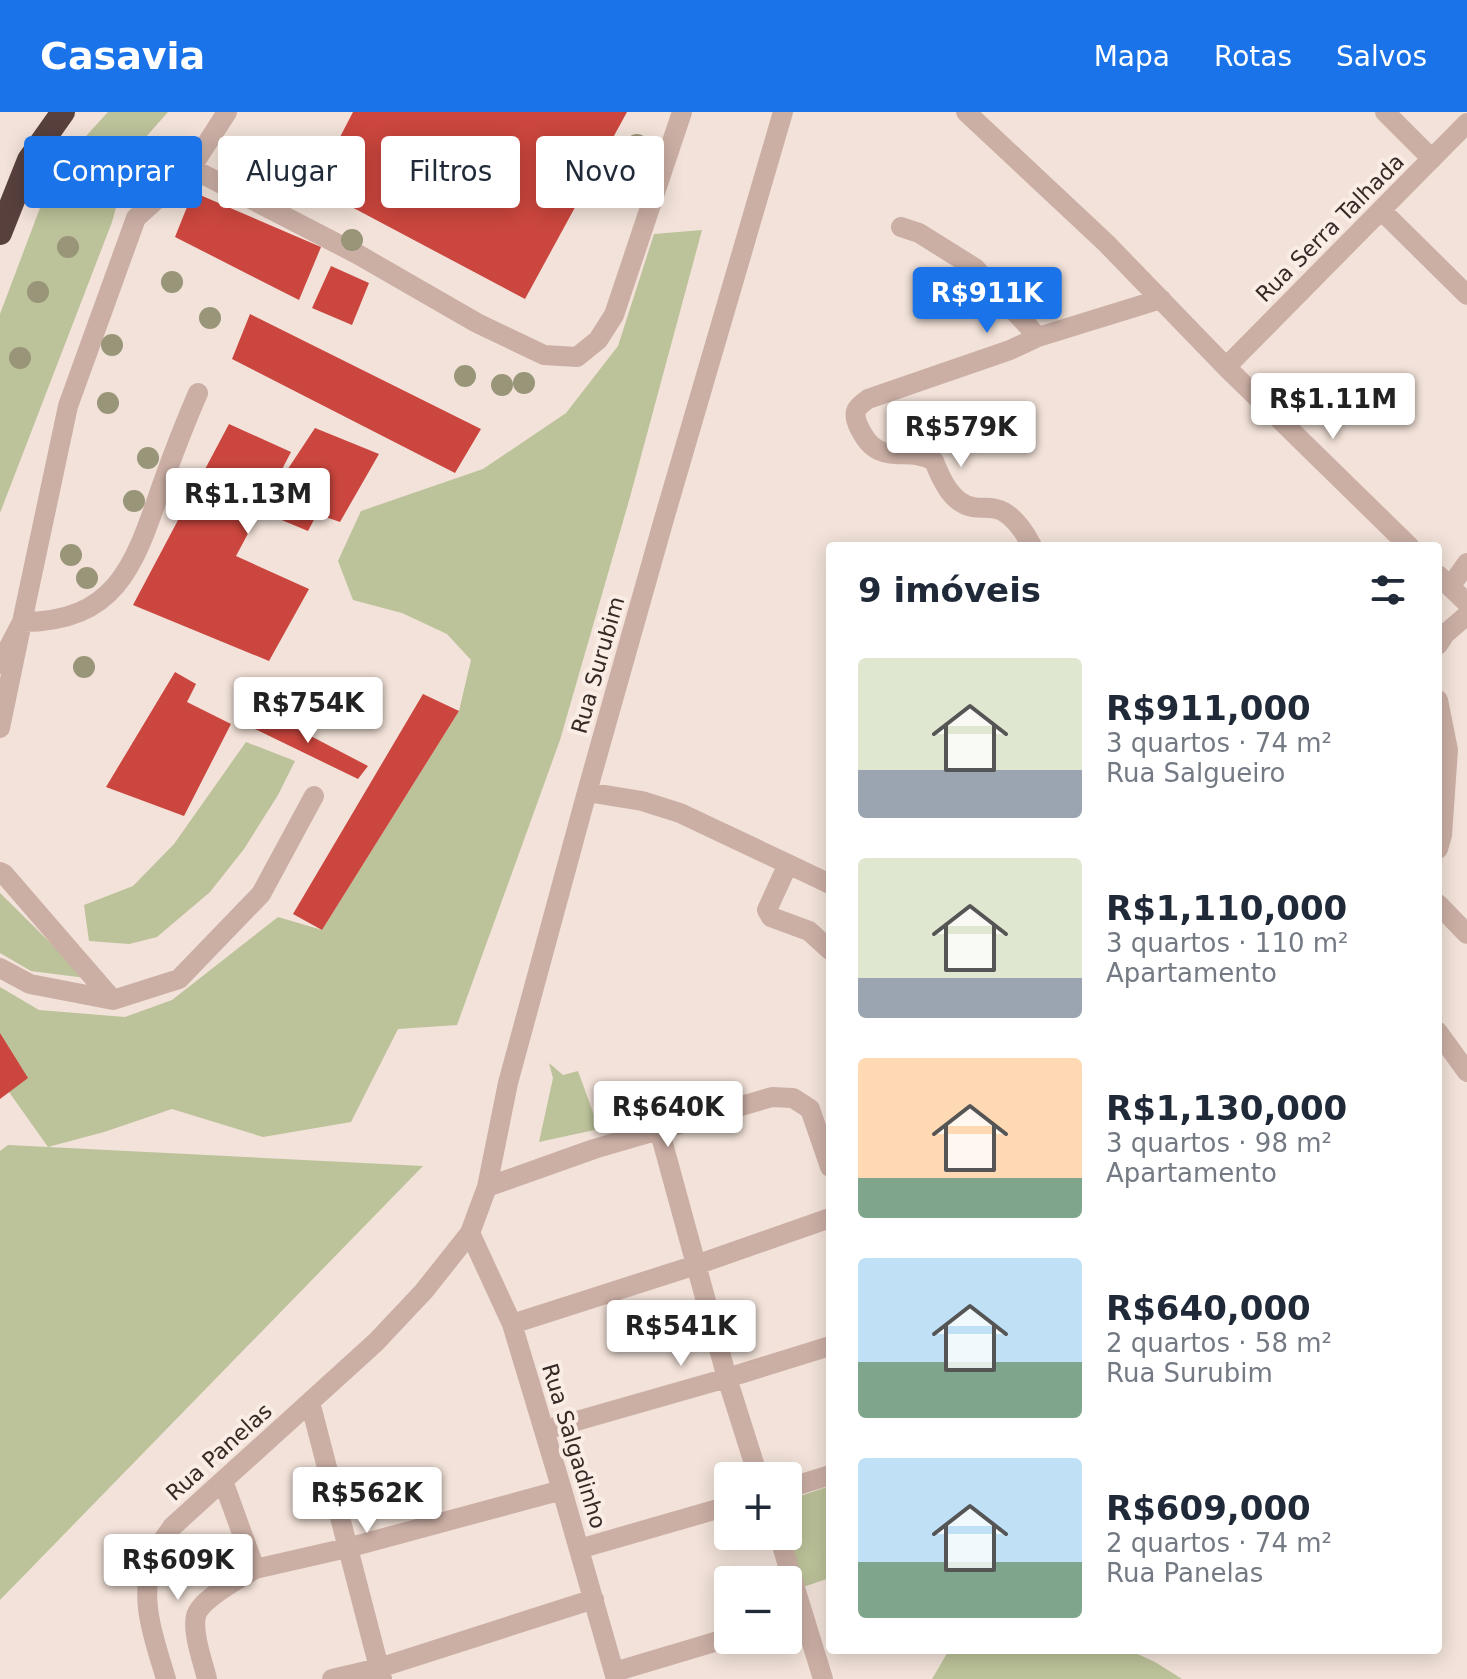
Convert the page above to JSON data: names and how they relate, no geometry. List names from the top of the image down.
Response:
{
  "streets": {
    "street": [
      "Rua Serra Talhada",
      "Rua Surubim",
      "Rua Salgadinho",
      "Rua Panelas"
    ]
  },
  "crossings": [
    ["Rua Surubim", "Rua Salgadinho"],
    ["Rua Surubim", "Rua Panelas"],
    ["Rua Salgadinho", "Rua Panelas"]
  ],
  "page": {
    "header": "Casavia",
    "nav": ["Mapa", "Rotas", "Salvos"],
    "chip": [
      "Comprar",
      "Alugar",
      "Filtros",
      "Novo"
    ],
    "price": [
      "R$911K",
      "R$1.11M",
      "R$579K",
      "R$1.13M",
      "R$754K",
      "R$640K",
      "R$541K",
      "R$562K",
      "R$609K"
    ],
    "heading": "9 imóveis",
    "list": [
      {
        "name": "R$911,000",
        "note": "3 quartos · 74 m² · Rua Salgueiro"
      },
      {
        "name": "R$1,110,000",
        "note": "3 quartos · 110 m² · Apartamento"
      },
      {
        "name": "R$1,130,000",
        "note": "3 quartos · 98 m² · Apartamento"
      },
      {
        "name": "R$640,000",
        "note": "2 quartos · 58 m² · Rua Surubim"
      },
      {
        "name": "R$609,000",
        "note": "2 quartos · 74 m² · Rua Panelas"
      }
    ],
    "map_buttons": ["+", "−"]
  }
}
